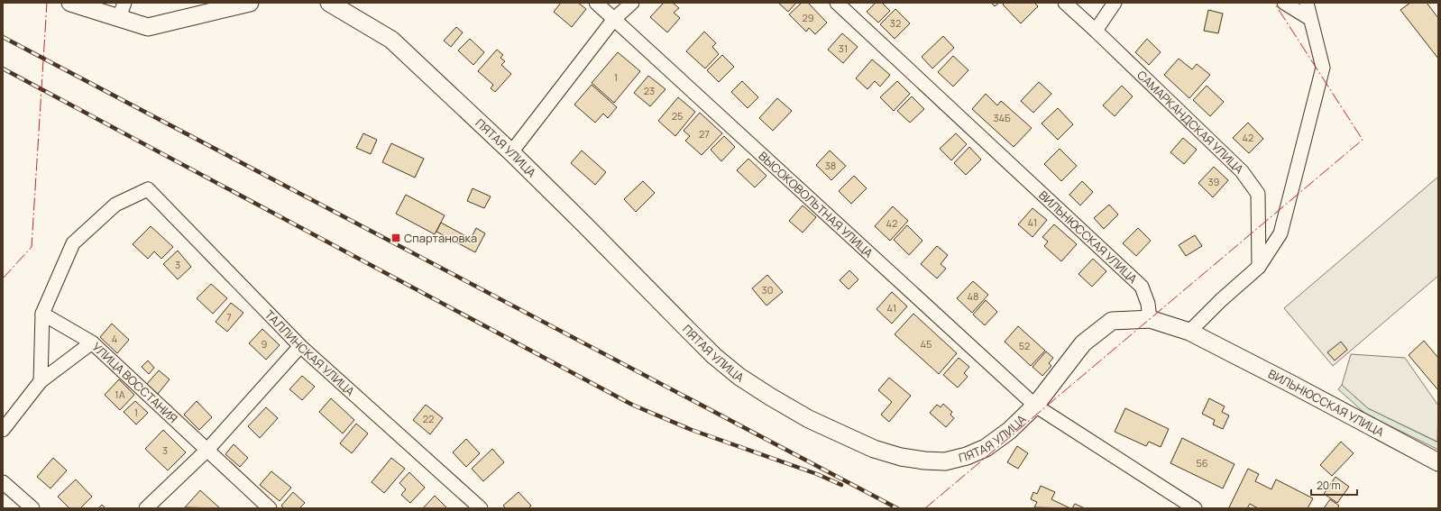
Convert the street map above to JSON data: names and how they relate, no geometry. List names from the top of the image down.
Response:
{
  "streets": {
    "street": [
      "САМАРКАНДСКАЯ УЛИЦА",
      "ПЯТАЯ УЛИЦА",
      "ВЫСОКОВОЛЬТНАЯ УЛИЦА",
      "ВИЛЬНЮССКАЯ УЛИЦА",
      "ТАЛЛИНСКАЯ УЛИЦА",
      "УЛИЦА ВОССТАНИЯ"
    ]
  },
  "crossings": [
    ["ПЯТАЯ УЛИЦА", "ВЫСОКОВОЛЬТНАЯ УЛИЦА"],
    ["ПЯТАЯ УЛИЦА", "ВИЛЬНЮССКАЯ УЛИЦА"]
  ],
  "places": {
    "transit": ["Спартановка"]
  },
  "house_numbers": [
    "29",
    "32",
    "31",
    "1",
    "23",
    "25",
    "34Б",
    "27",
    "42",
    "38",
    "39",
    "41",
    "42",
    "3",
    "30",
    "48",
    "41",
    "7",
    "4",
    "9",
    "45",
    "52",
    "1А",
    "1",
    "22",
    "3",
    "56"
  ],
  "scale_bar": "20 m"
}
